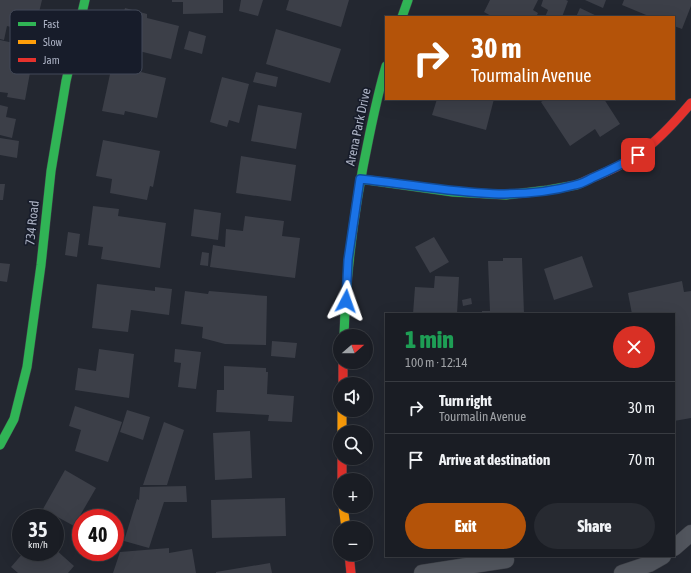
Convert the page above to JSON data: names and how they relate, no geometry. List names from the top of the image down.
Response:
{
  "streets": {
    "street": ["Arena Park Drive", "734 Road"]
  },
  "legend": ["Fast", "Slow", "Jam"],
  "north": "right",
  "page": {
    "turn": ["30 m", "Tourmalin Avenue"],
    "heading": ["1 min", "100 m · 12:14"],
    "map_buttons": ["+", "−"],
    "list": [
      {
        "name": "Turn right",
        "note": "Tourmalin Avenue",
        "value": "30 m"
      },
      {
        "name": "Arrive at destination",
        "value": "70 m"
      }
    ],
    "buttons": ["Exit", "Share"],
    "speed": "35 km/h",
    "limit": "40"
  }
}
